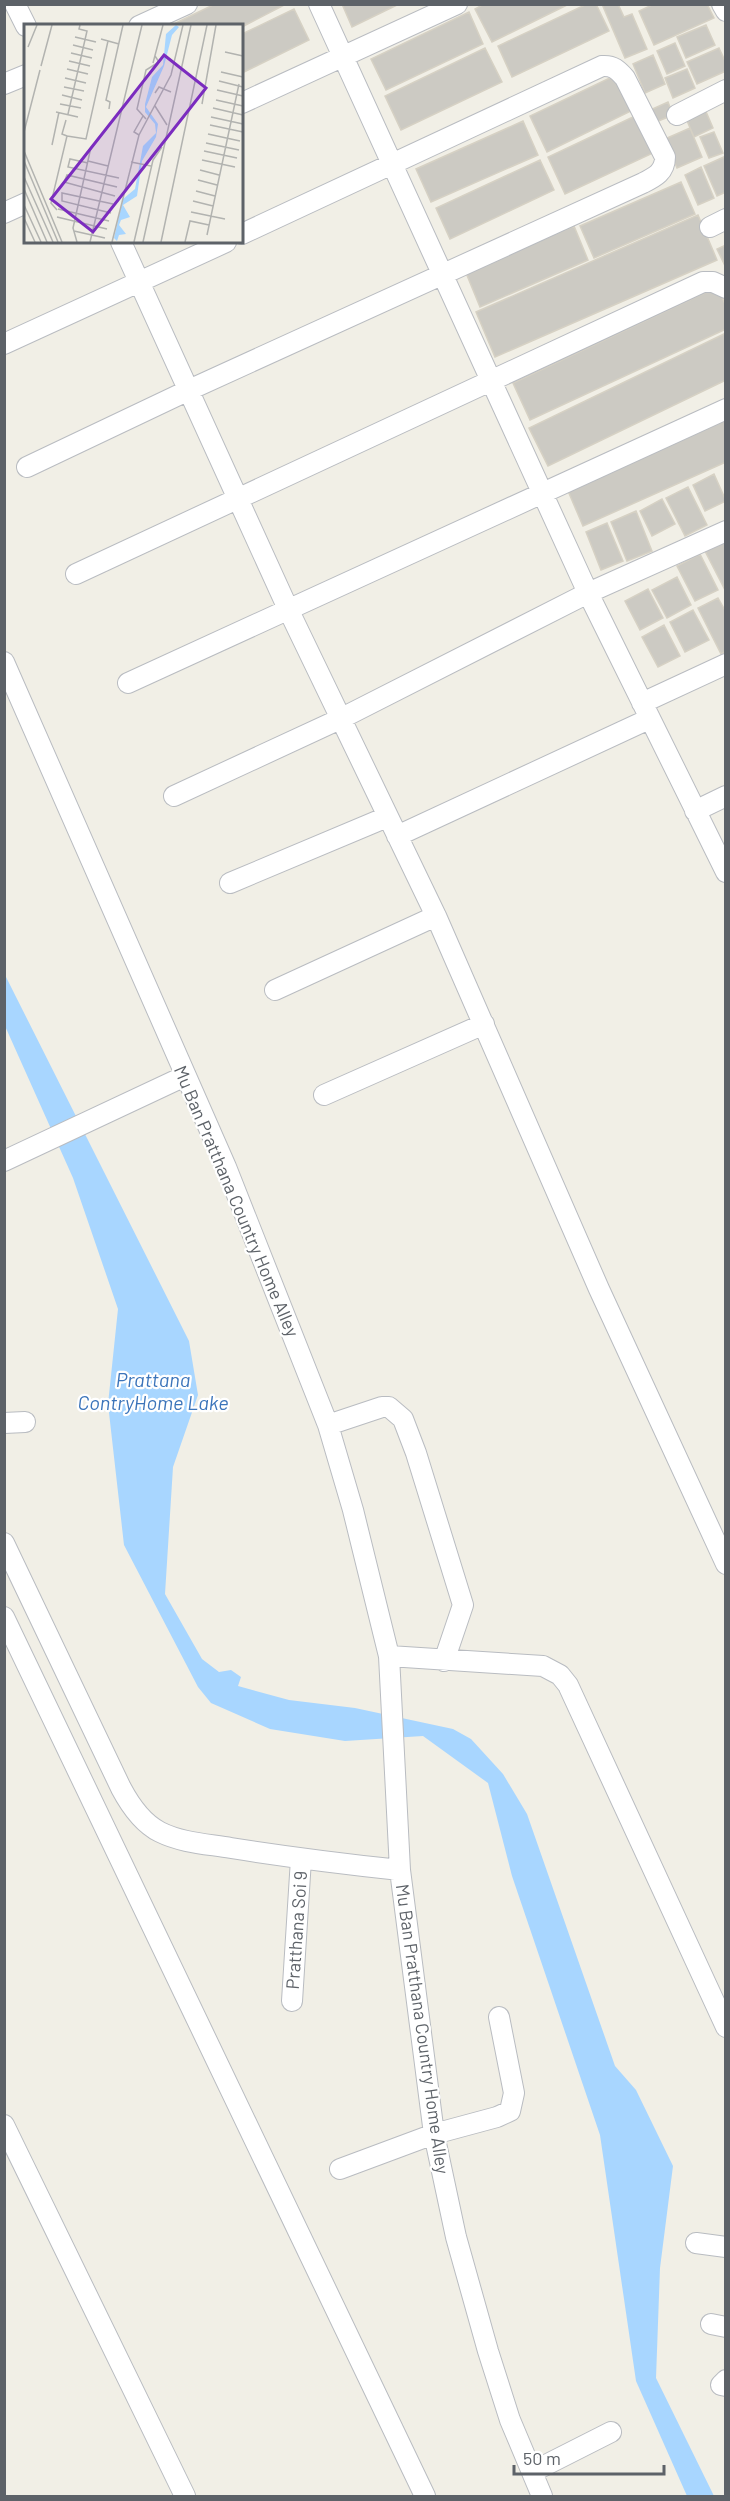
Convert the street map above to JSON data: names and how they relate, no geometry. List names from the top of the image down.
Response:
{
  "streets": {
    "street": ["Mu Ban Pratthana Country Home Alley", "Pratthana Soi 9"]
  },
  "crossings": [
    ["Mu Ban Pratthana Country Home Alley", "Pratthana Soi 9"]
  ],
  "water": ["Prattana ContryHome Lake"],
  "scale_bar": "50 m"
}
